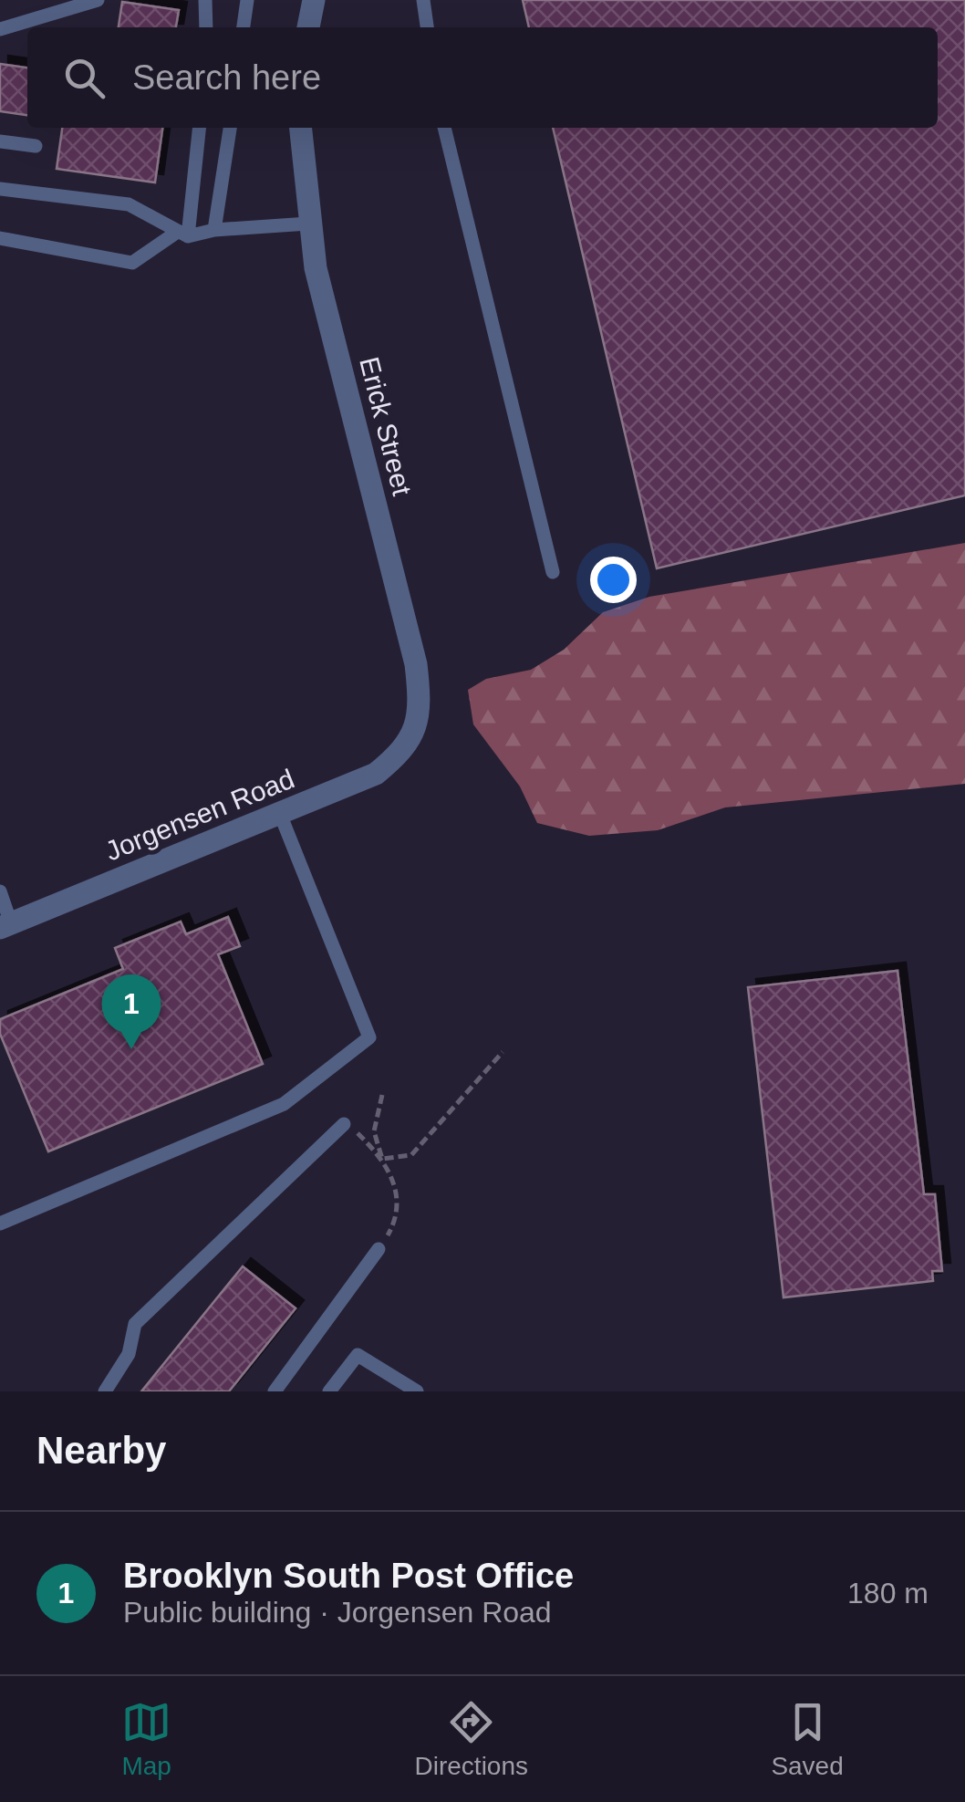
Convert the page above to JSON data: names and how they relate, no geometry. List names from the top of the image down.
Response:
{
  "streets": {
    "street": ["Erick Street", "Jorgensen Road"]
  },
  "crossings": [
    ["Erick Street", "Jorgensen Road"]
  ],
  "page": {
    "search": "Search here",
    "pins": "1",
    "heading": "Nearby",
    "list": [
      {
        "mark": "1",
        "name": "Brooklyn South Post Office",
        "note": "Public building · Jorgensen Road",
        "value": "180 m"
      }
    ],
    "nav": ["Map", "Directions", "Saved"]
  }
}
